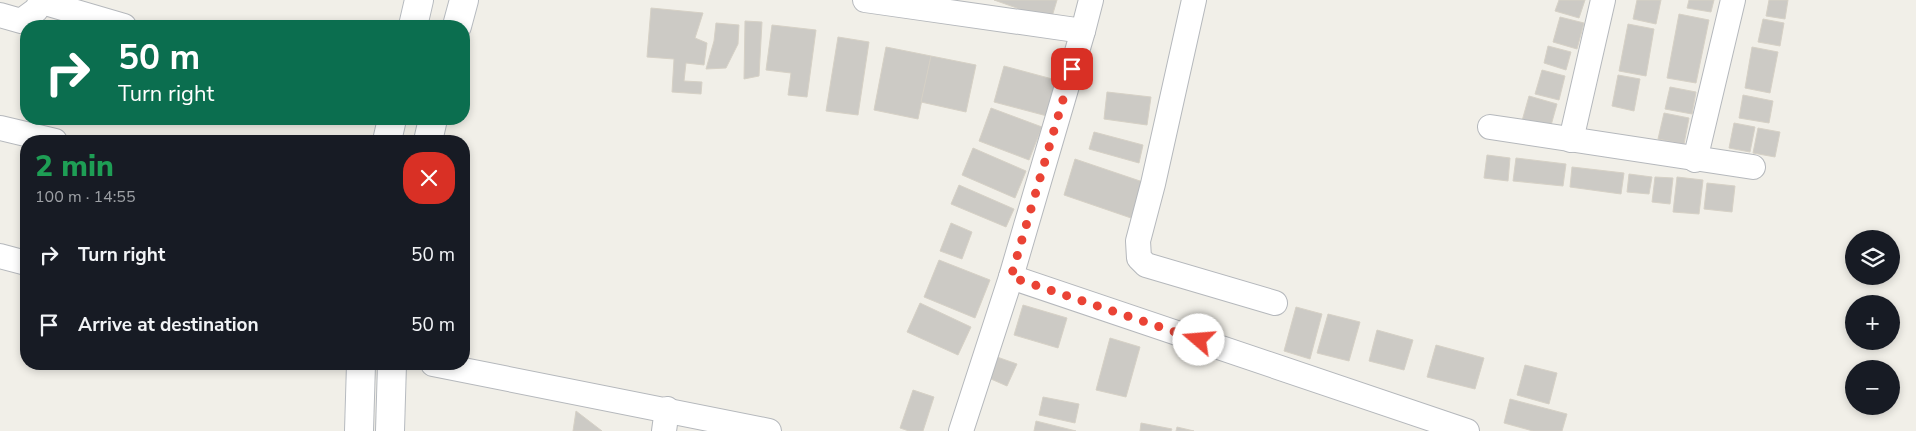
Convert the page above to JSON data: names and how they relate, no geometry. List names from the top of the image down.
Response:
{
  "page": {
    "turn": ["50 m", "Turn right"],
    "heading": ["2 min", "100 m · 14:55"],
    "list": [
      {
        "name": "Turn right",
        "value": "50 m"
      },
      {
        "name": "Arrive at destination",
        "value": "50 m"
      }
    ],
    "map_buttons": ["+", "−"]
  }
}
